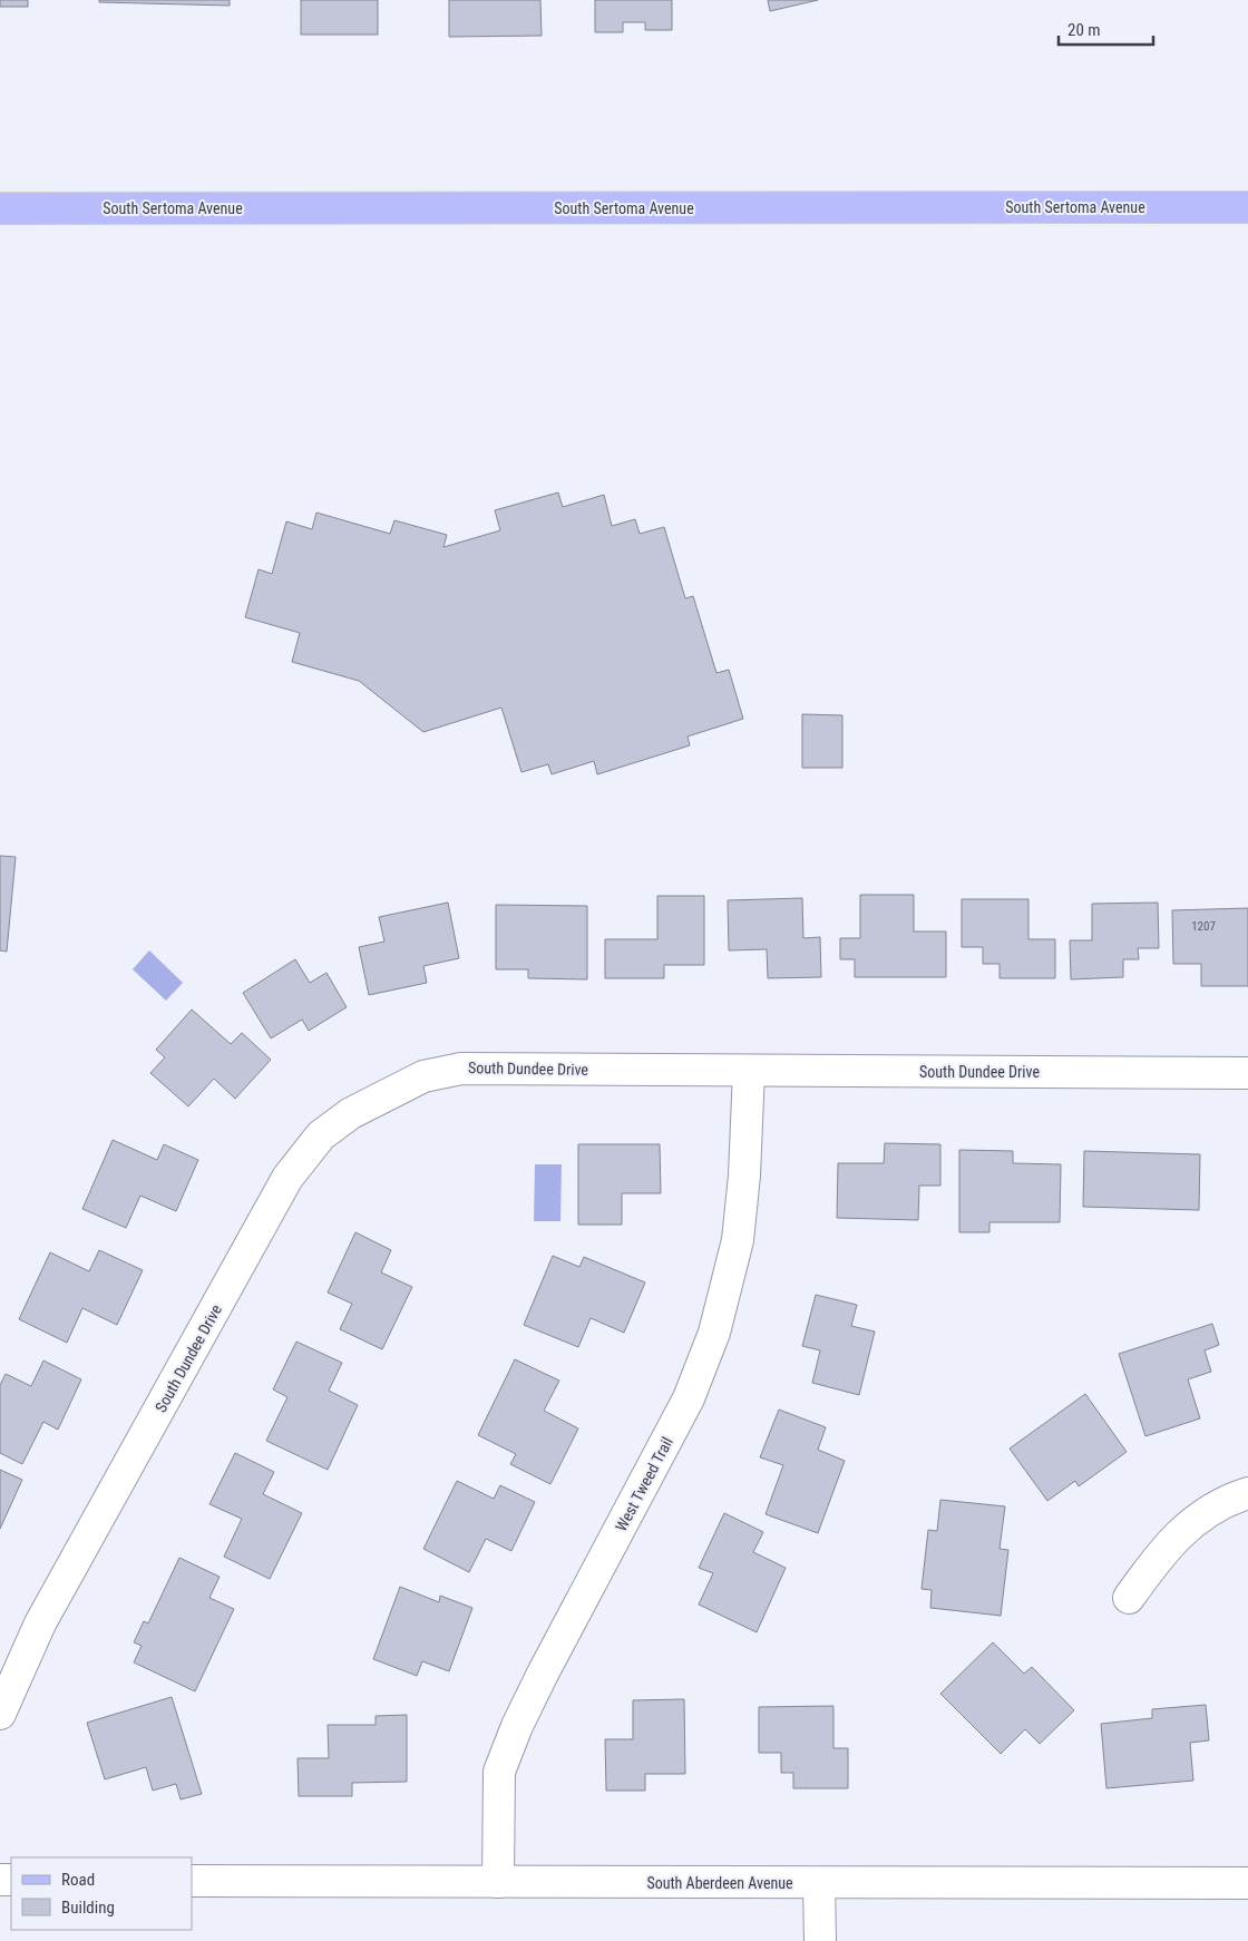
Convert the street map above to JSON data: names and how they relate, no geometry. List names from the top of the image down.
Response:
{
  "streets": {
    "main road": ["South Sertoma Avenue"],
    "street": ["South Dundee Drive", "West Tweed Trail", "South Aberdeen Avenue"]
  },
  "crossings": [
    ["South Dundee Drive", "West Tweed Trail"],
    ["West Tweed Trail", "South Aberdeen Avenue"]
  ],
  "house_numbers": ["1207"],
  "legend": ["Road", "Building"],
  "scale_bar": "20 m"
}
